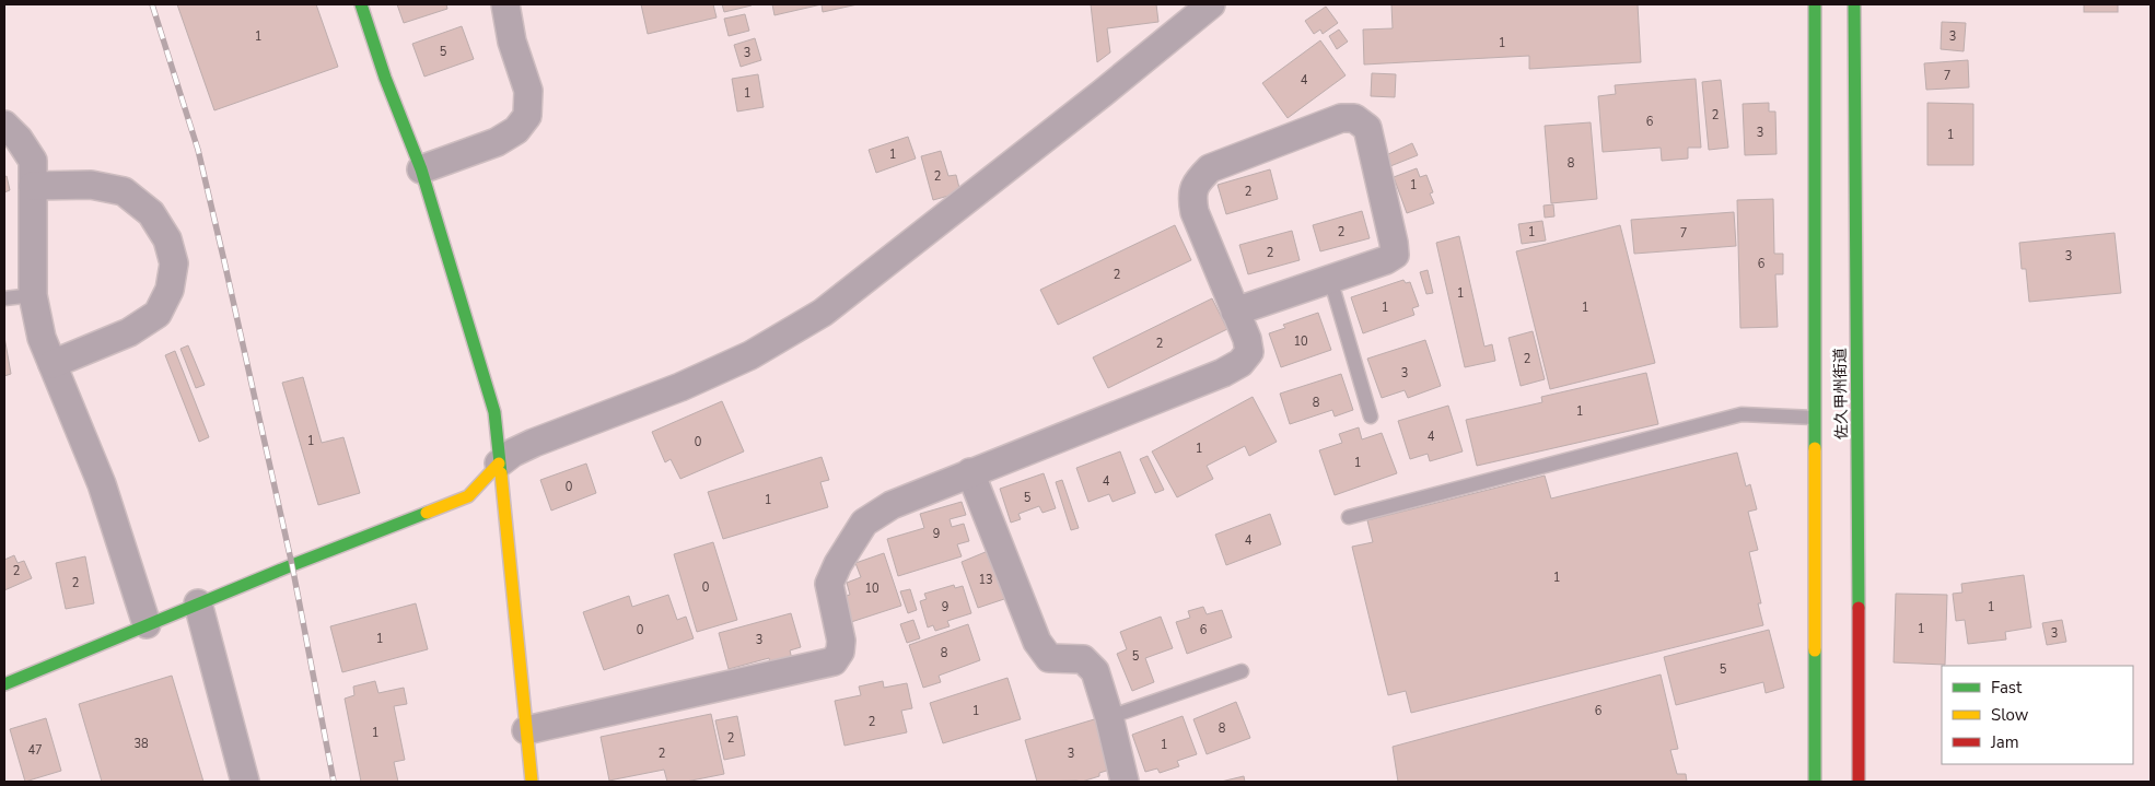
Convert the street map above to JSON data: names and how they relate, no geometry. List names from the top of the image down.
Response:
{
  "streets": {
    "main road": ["佐久甲州街道"]
  },
  "house_numbers": [
    "1",
    "3",
    "1",
    "5",
    "3",
    "7",
    "4",
    "1",
    "2",
    "6",
    "3",
    "1",
    "1",
    "8",
    "2",
    "1",
    "2",
    "2",
    "1",
    "7",
    "2",
    "3",
    "6",
    "2",
    "1",
    "1",
    "1",
    "10",
    "2",
    "2",
    "3",
    "8",
    "1",
    "4",
    "1",
    "0",
    "1",
    "1",
    "4",
    "0",
    "5",
    "1",
    "9",
    "4",
    "2",
    "1",
    "13",
    "2",
    "0",
    "10",
    "9",
    "1",
    "1",
    "0",
    "6",
    "3",
    "1",
    "3",
    "8",
    "5",
    "5",
    "1",
    "6",
    "2",
    "8",
    "1",
    "2",
    "38",
    "1",
    "47",
    "2",
    "3"
  ],
  "legend": ["Fast", "Slow", "Jam"]
}
